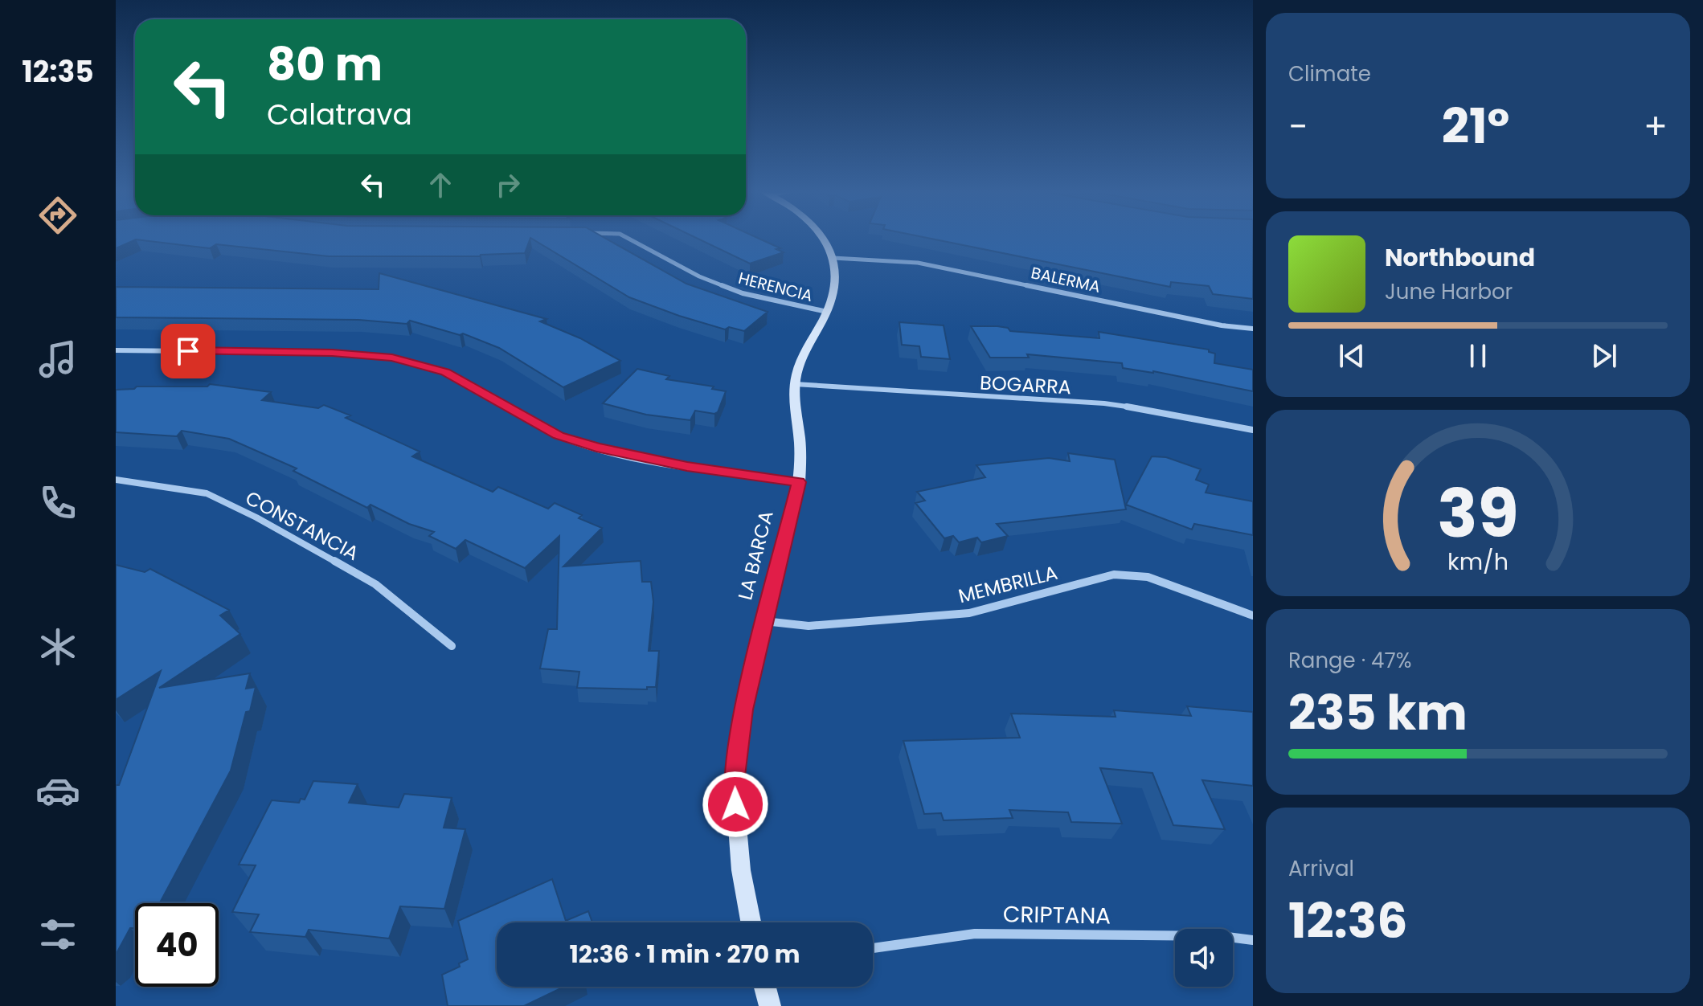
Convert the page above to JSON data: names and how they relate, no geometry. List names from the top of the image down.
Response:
{
  "streets": {
    "street": [
      "BALERMA",
      "HERENCIA",
      "BOGARRA",
      "CONSTANCIA",
      "LA BARCA",
      "MEMBRILLA",
      "CRIPTANA"
    ]
  },
  "crossings": [
    ["BALERMA", "LA BARCA"],
    ["HERENCIA", "LA BARCA"],
    ["BOGARRA", "LA BARCA"],
    ["LA BARCA", "MEMBRILLA"]
  ],
  "page": {
    "tabs": "12:35",
    "tile": [
      "Climate",
      ["Range · 47%", "235 km"],
      ["Arrival", "12:36"]
    ],
    "turn": ["80 m", "Calatrava"],
    "heat": ["−", "21°", "+"],
    "song": ["Northbound", "June Harbor"],
    "limit": "40",
    "trip": "12:36 · 1 min · 270 m",
    "gauge": ["39", "km/h"]
  }
}
